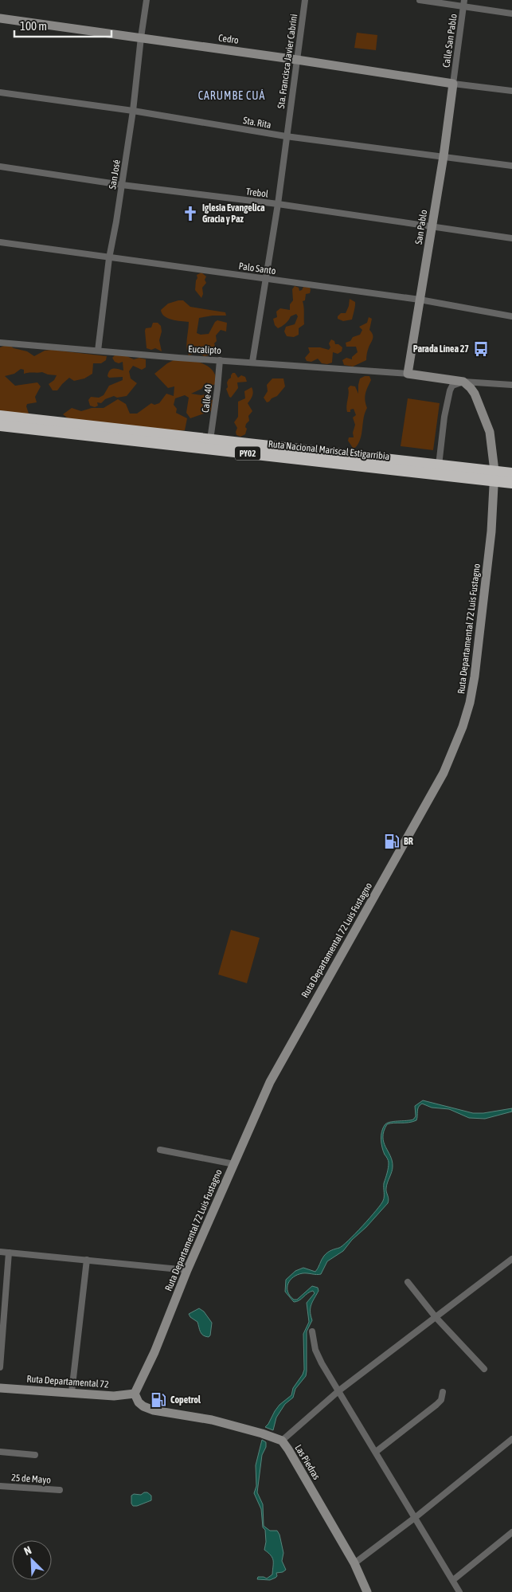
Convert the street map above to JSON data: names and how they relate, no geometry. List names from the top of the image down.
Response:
{
  "streets": {
    "highway": ["Ruta Nacional Mariscal Estigarribia", "PY02"],
    "street": [
      "Cedro",
      "Calle San Pablo",
      "Sta. Francisca Javier Cabrini",
      "Sta. Rita",
      "San José",
      "Trebol",
      "San Pablo",
      "Palo Santo",
      "Eucalipto",
      "Calle 40",
      "Ruta Departamental 72 Luis Fustagno",
      "Ruta Departamental 72",
      "Las Piedras",
      "25 de Mayo"
    ]
  },
  "crossings": [
    ["Cedro", "Calle San Pablo"],
    ["Cedro", "Sta. Francisca Javier Cabrini"],
    ["Cedro", "San José"],
    ["Cedro", "San Pablo"],
    ["Calle San Pablo", "San Pablo"],
    ["Sta. Francisca Javier Cabrini", "Sta. Rita"],
    ["Sta. Francisca Javier Cabrini", "Trebol"],
    ["Sta. Francisca Javier Cabrini", "Palo Santo"],
    ["Sta. Francisca Javier Cabrini", "Eucalipto"],
    ["Sta. Rita", "San José"],
    ["Sta. Rita", "San Pablo"],
    ["San José", "Trebol"],
    ["San José", "Palo Santo"],
    ["San José", "Eucalipto"],
    ["Trebol", "San Pablo"],
    ["San Pablo", "Palo Santo"],
    ["San Pablo", "Eucalipto"],
    ["Eucalipto", "Calle 40"],
    ["Calle 40", "Ruta Nacional Mariscal Estigarribia"],
    ["Ruta Nacional Mariscal Estigarribia", "Ruta Departamental 72 Luis Fustagno"],
    ["Ruta Departamental 72 Luis Fustagno", "Ruta Departamental 72"]
  ],
  "districts": ["CARUMBE CUÁ"],
  "places": {
    "church": ["Iglesia Evangelica Gracia y Paz"],
    "bus stop": ["Parada Línea 27"],
    "fuel station": ["BR", "Copetrol"]
  },
  "scale_bar": "100 m",
  "north": "top left"
}
